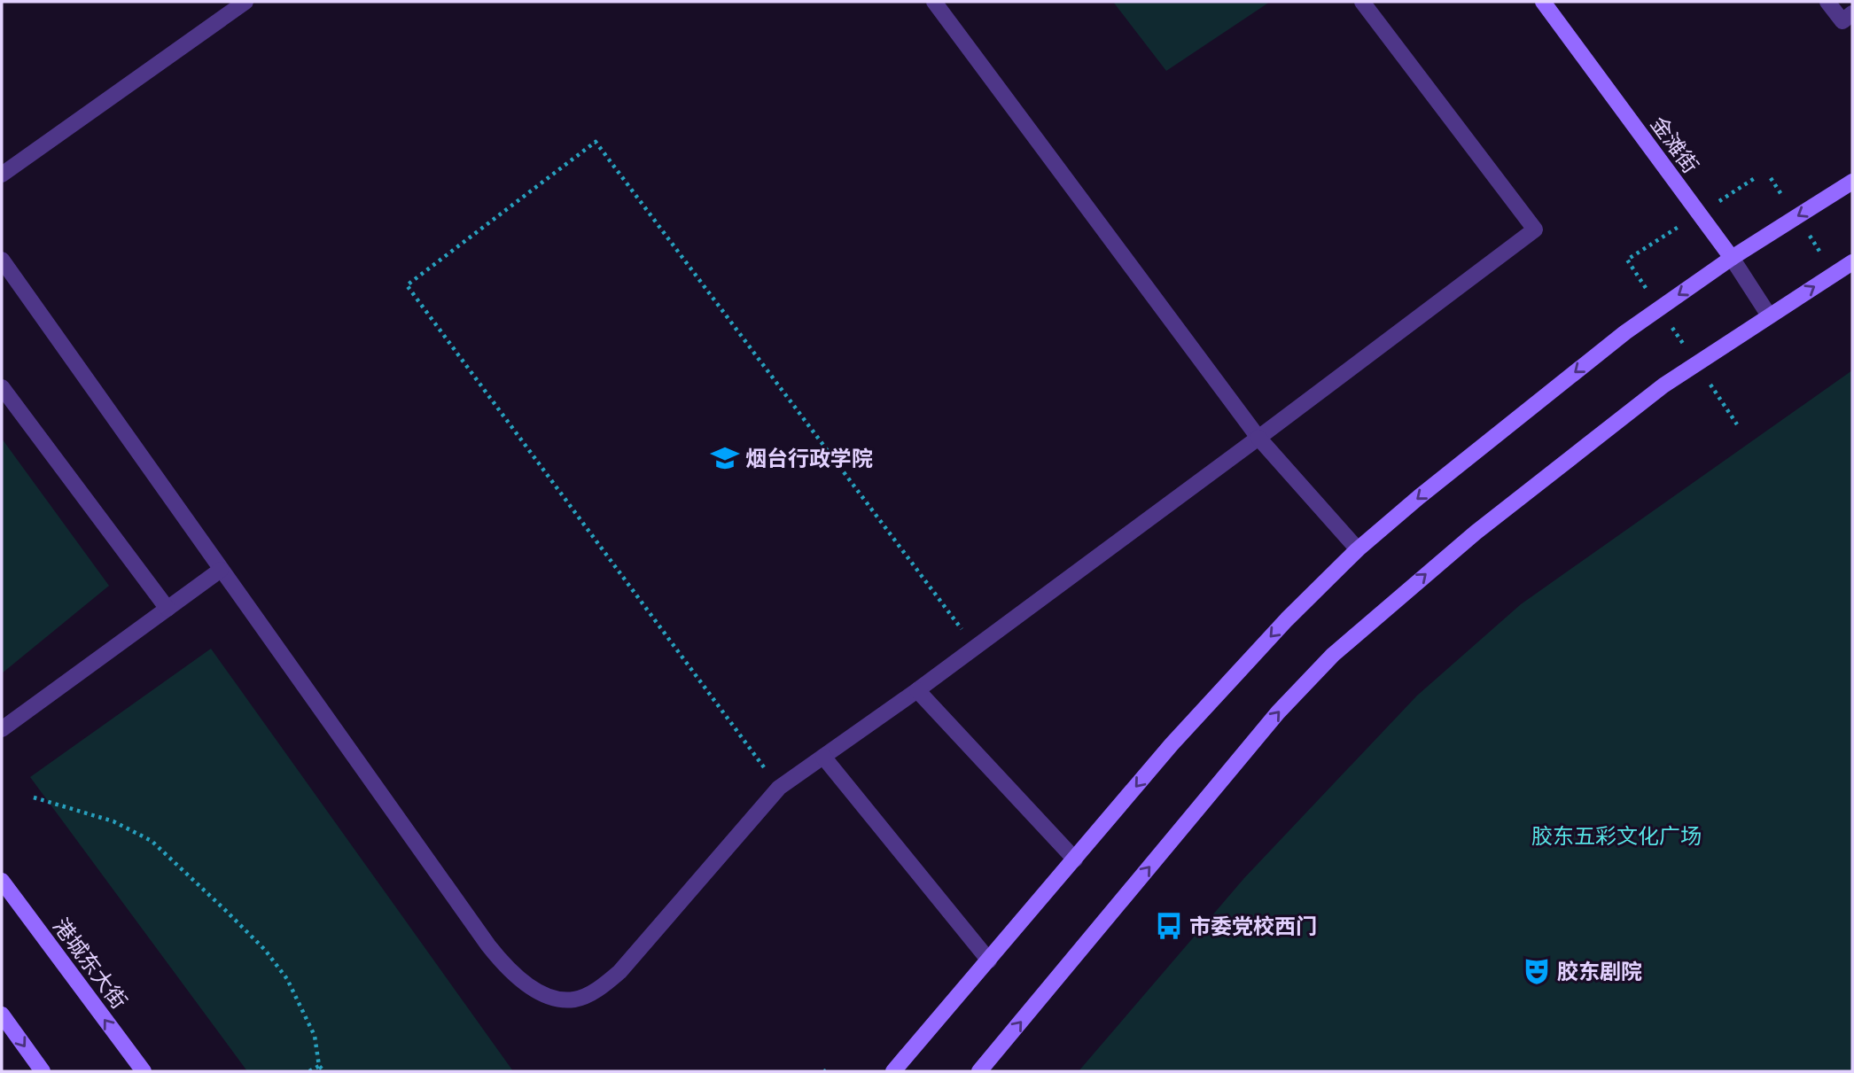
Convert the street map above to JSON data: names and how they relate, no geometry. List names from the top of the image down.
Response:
{
  "streets": {
    "street": ["金滩街", "港城东大街"]
  },
  "one_way": ["港城东大街"],
  "parks": ["胶东五彩文化广场"],
  "places": {
    "school or university": ["烟台行政学院"],
    "bus stop": ["市委党校西门"],
    "theatre": ["胶东剧院"]
  }
}
